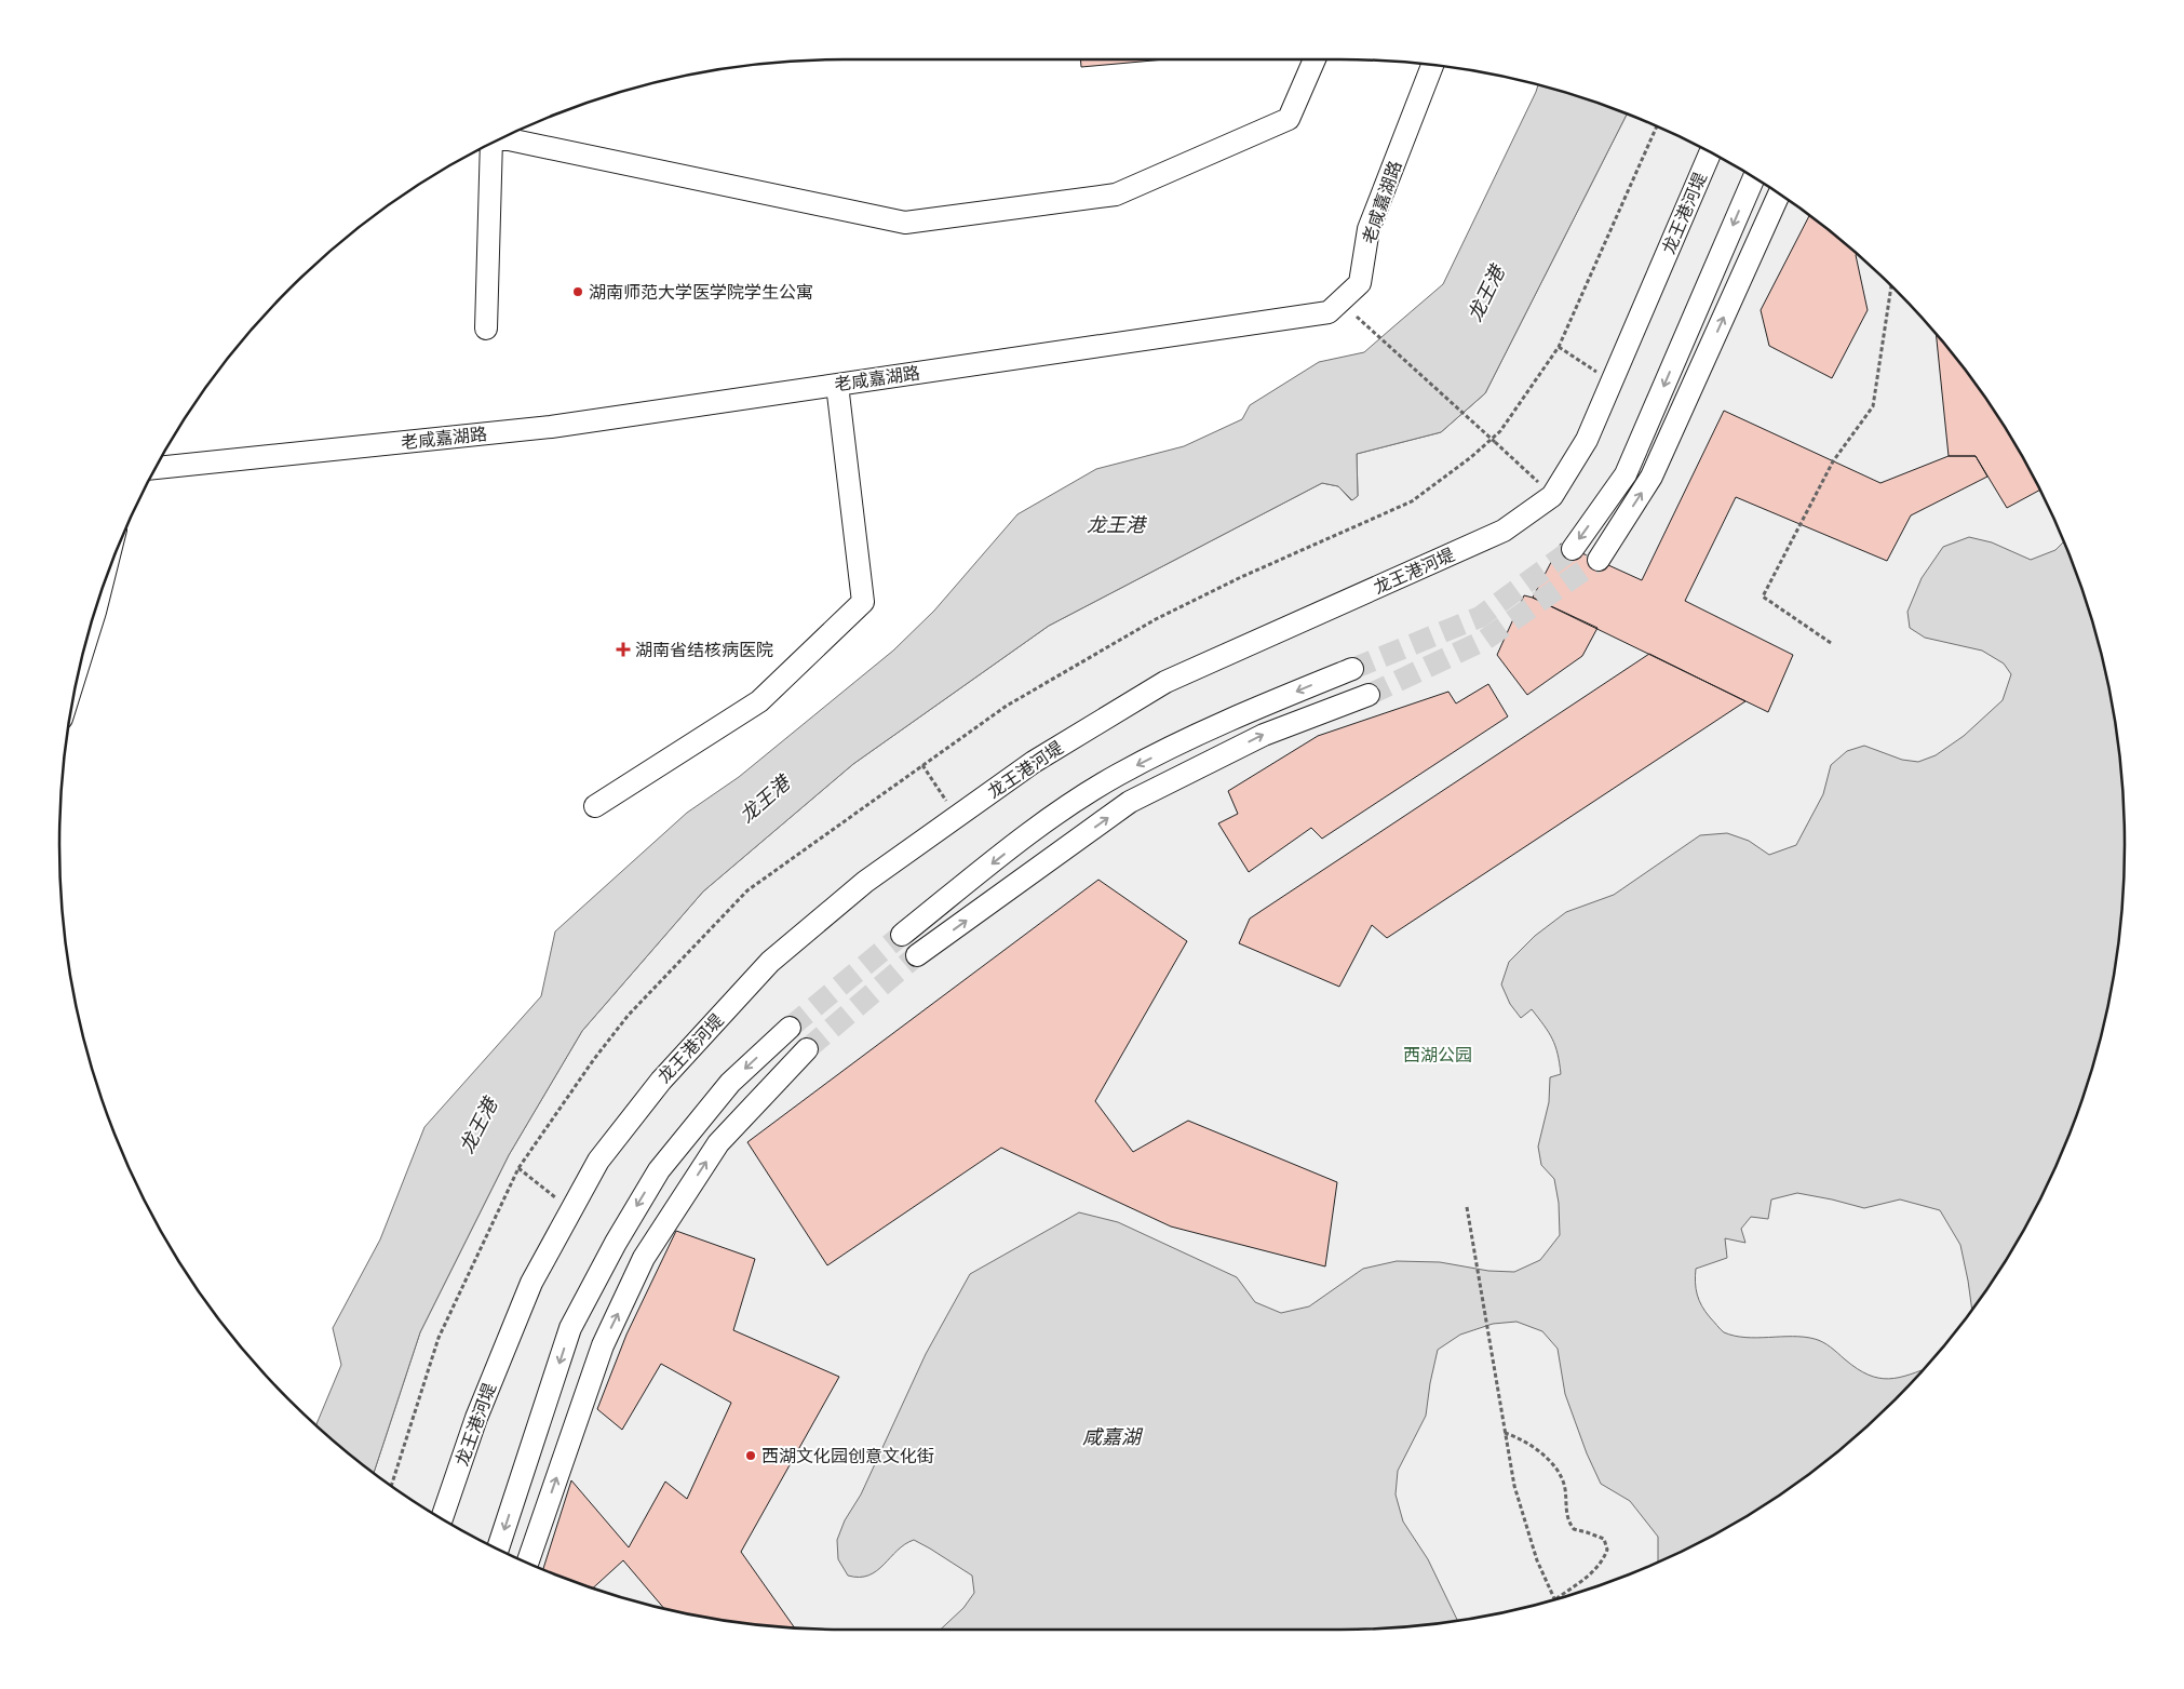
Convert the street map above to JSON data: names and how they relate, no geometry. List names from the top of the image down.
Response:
{
  "streets": {
    "street": ["老咸嘉湖路", "龙王港河堤"]
  },
  "water": ["龙王港", "咸嘉湖"],
  "parks": ["西湖公园"],
  "places": {
    "other": ["湖南师范大学医学院学生公寓", "西湖文化园创意文化街"],
    "health": ["湖南省结核病医院"]
  }
}
